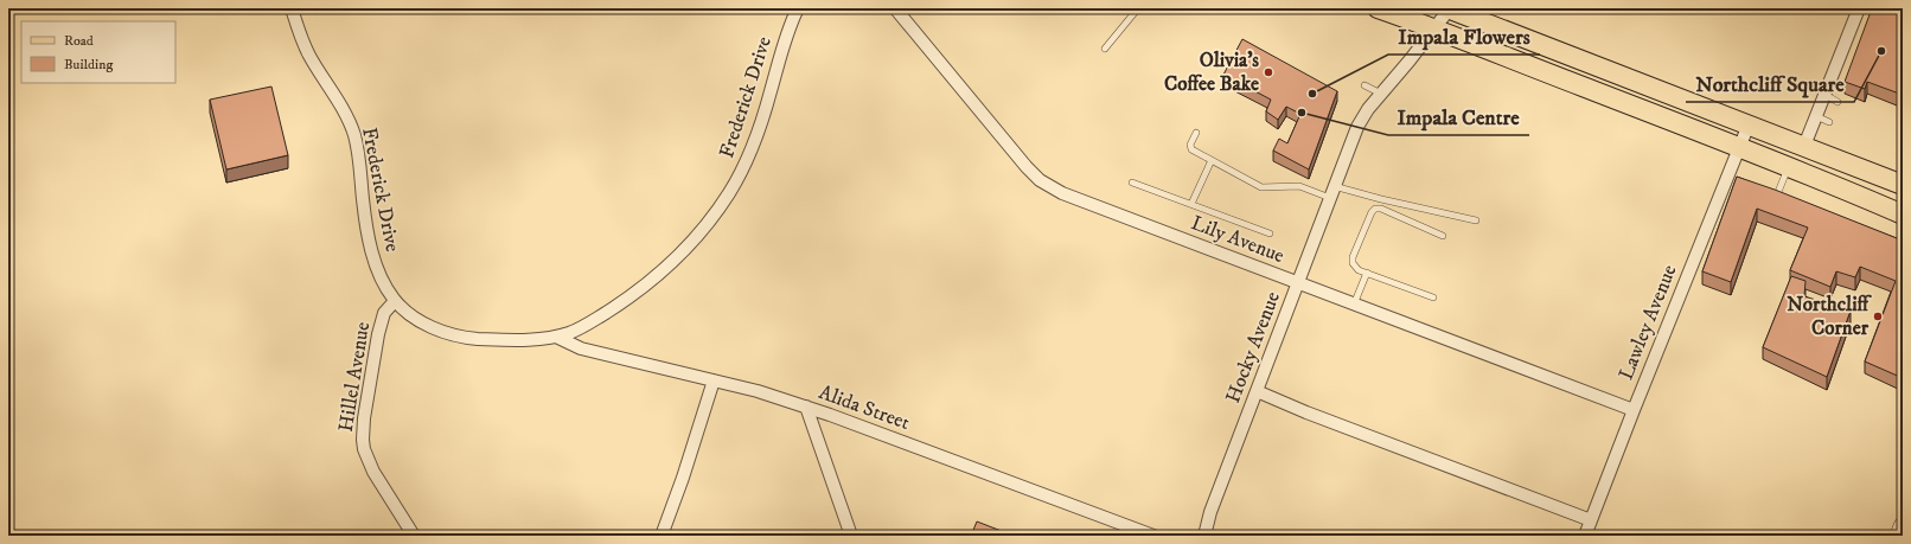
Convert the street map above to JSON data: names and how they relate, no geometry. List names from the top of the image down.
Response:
{
  "streets": {
    "street": [
      "Frederick Drive",
      "Lily Avenue",
      "Lawley Avenue",
      "Hocky Avenue",
      "Hillel Avenue",
      "Alida Street"
    ]
  },
  "crossings": [
    ["Frederick Drive", "Hillel Avenue"],
    ["Frederick Drive", "Alida Street"],
    ["Lily Avenue", "Lawley Avenue"],
    ["Lily Avenue", "Hocky Avenue"]
  ],
  "places": [
    "Northcliff Square",
    "Olivia's Coffee Bake",
    "Impala Flowers",
    "Impala Centre",
    "Northcliff Corner"
  ],
  "legend": ["Road", "Building"]
}
